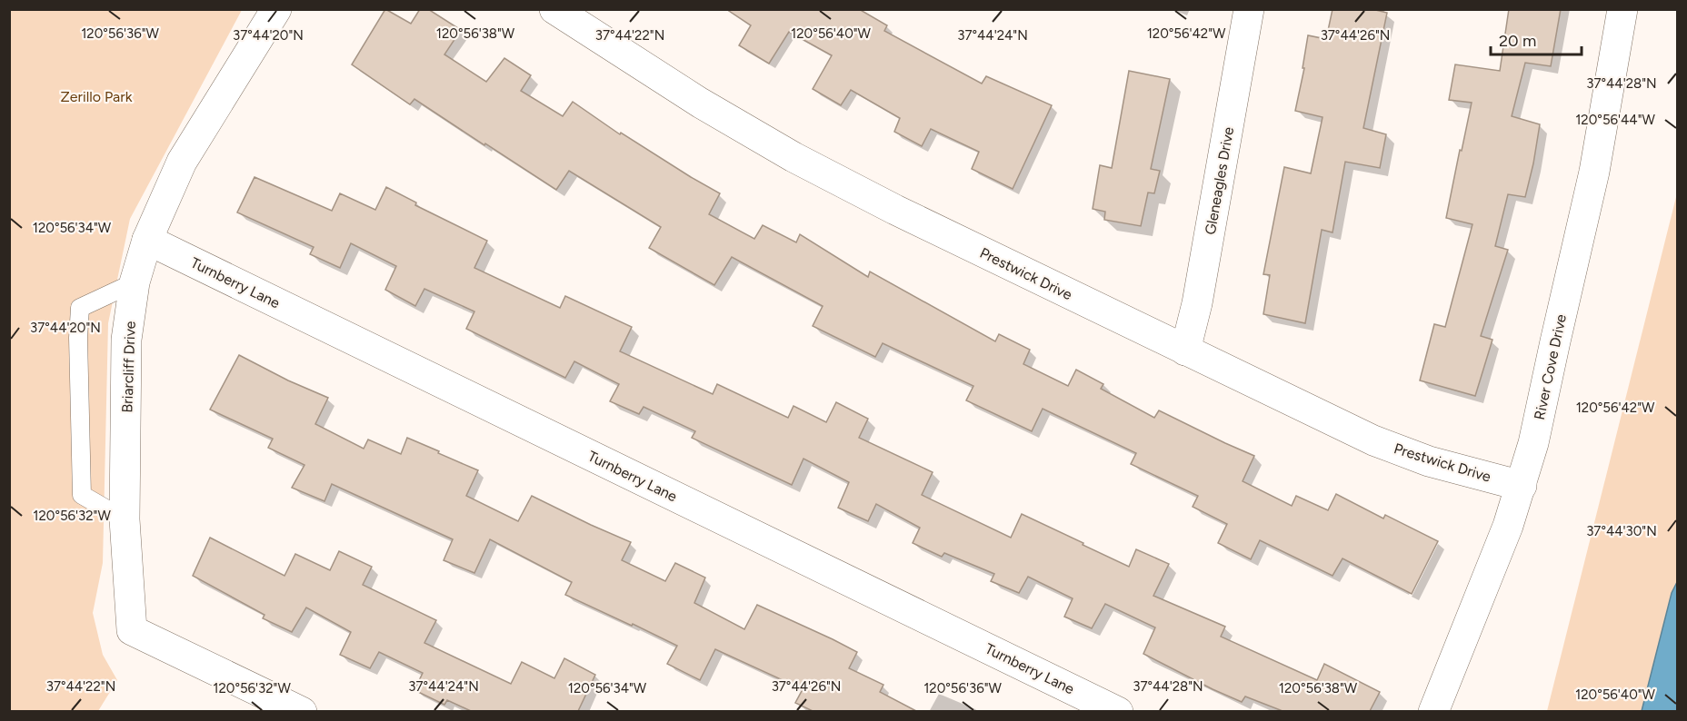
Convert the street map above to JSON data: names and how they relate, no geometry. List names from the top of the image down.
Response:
{
  "streets": {
    "street": [
      "Gleneagles Drive",
      "Prestwick Drive",
      "Turnberry Lane",
      "Briarcliff Drive",
      "River Cove Drive"
    ]
  },
  "crossings": [
    ["Gleneagles Drive", "Prestwick Drive"],
    ["Prestwick Drive", "River Cove Drive"],
    ["Turnberry Lane", "Briarcliff Drive"]
  ],
  "parks": ["Zerillo Park"],
  "scale_bar": "20 m",
  "coordinates": [
    "120°56'38\"W",
    "120°56'36\"W",
    "120°56'40\"W",
    "120°56'42\"W",
    "37°44'20\"N",
    "37°44'22\"N",
    "37°44'24\"N",
    "37°44'26\"N",
    "37°44'28\"N",
    "120°56'44\"W",
    "120°56'34\"W",
    "120°56'32\"W",
    "37°44'30\"N"
  ]
}
